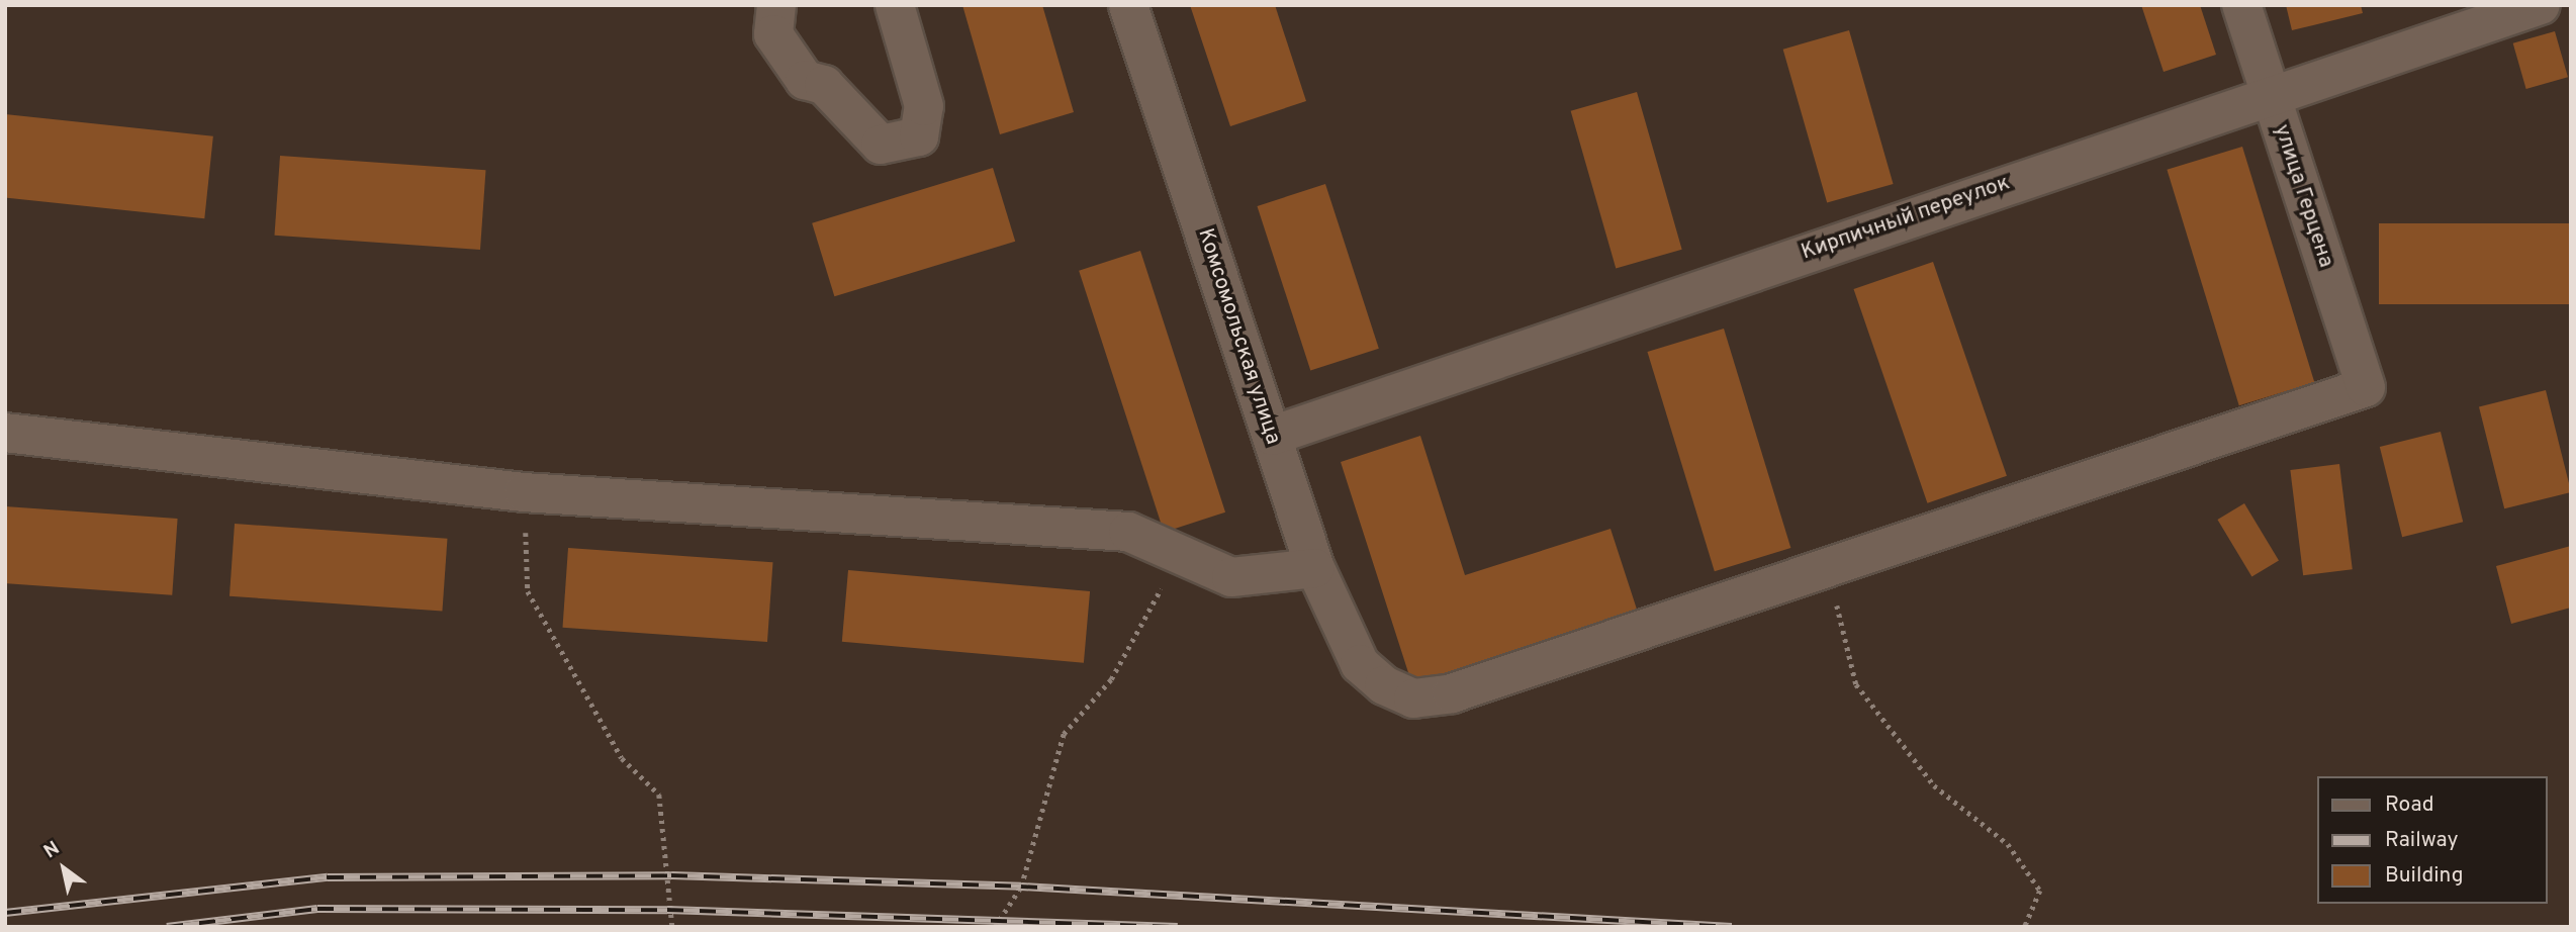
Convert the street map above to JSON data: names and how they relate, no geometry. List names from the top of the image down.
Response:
{
  "streets": {
    "street": ["улица Герцена", "Кирпичный переулок", "Комсомольская улица"]
  },
  "crossings": [
    ["улица Герцена", "Кирпичный переулок"],
    ["улица Герцена", "Комсомольская улица"],
    ["Кирпичный переулок", "Комсомольская улица"]
  ],
  "legend": ["Road", "Railway", "Building"],
  "north": "top left"
}
